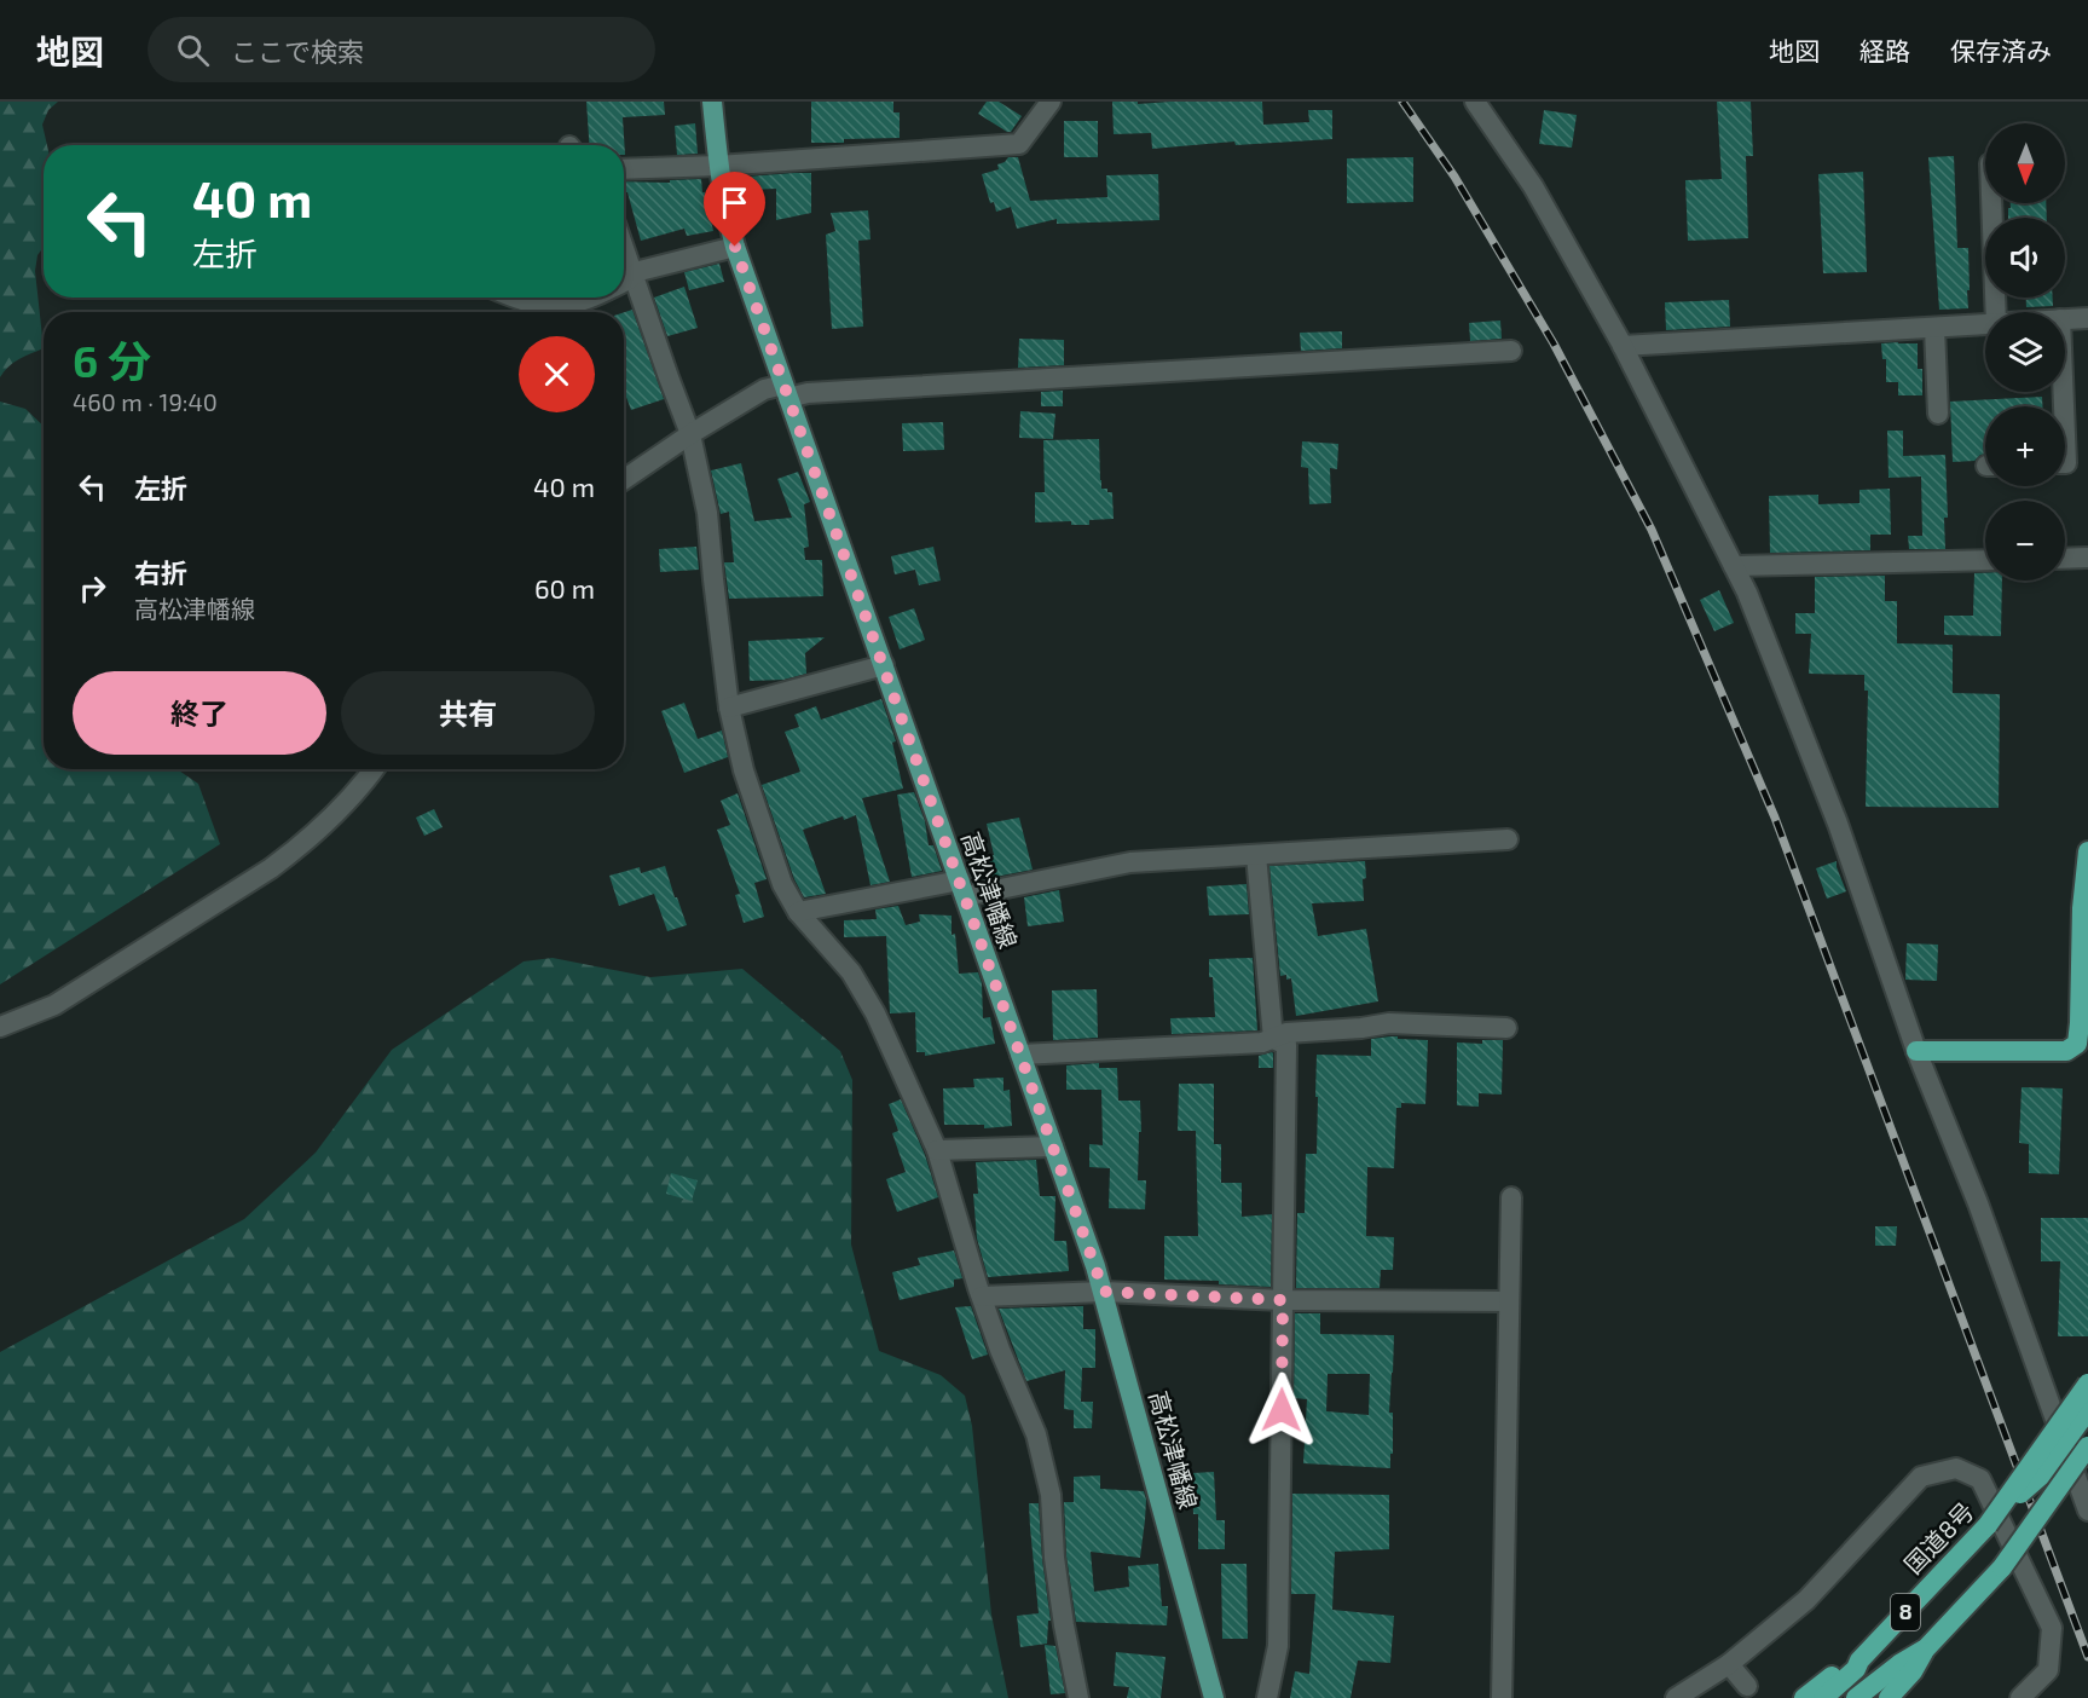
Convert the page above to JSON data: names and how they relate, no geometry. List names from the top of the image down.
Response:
{
  "streets": {
    "highway": ["国道8号", "8"],
    "main road": ["高松津幡線"]
  },
  "crossings": [
    ["国道8号", "8"]
  ],
  "north": "bottom",
  "page": {
    "header": "地図",
    "search": "ここで検索",
    "nav": ["地図", "経路", "保存済み"],
    "map_buttons": ["+", "−"],
    "turn": ["40 m", "左折"],
    "heading": ["6 分", "460 m · 19:40"],
    "list": [
      {
        "name": "左折",
        "value": "40 m"
      },
      {
        "name": "右折",
        "note": "高松津幡線",
        "value": "60 m"
      }
    ],
    "buttons": ["終了", "共有"]
  }
}
